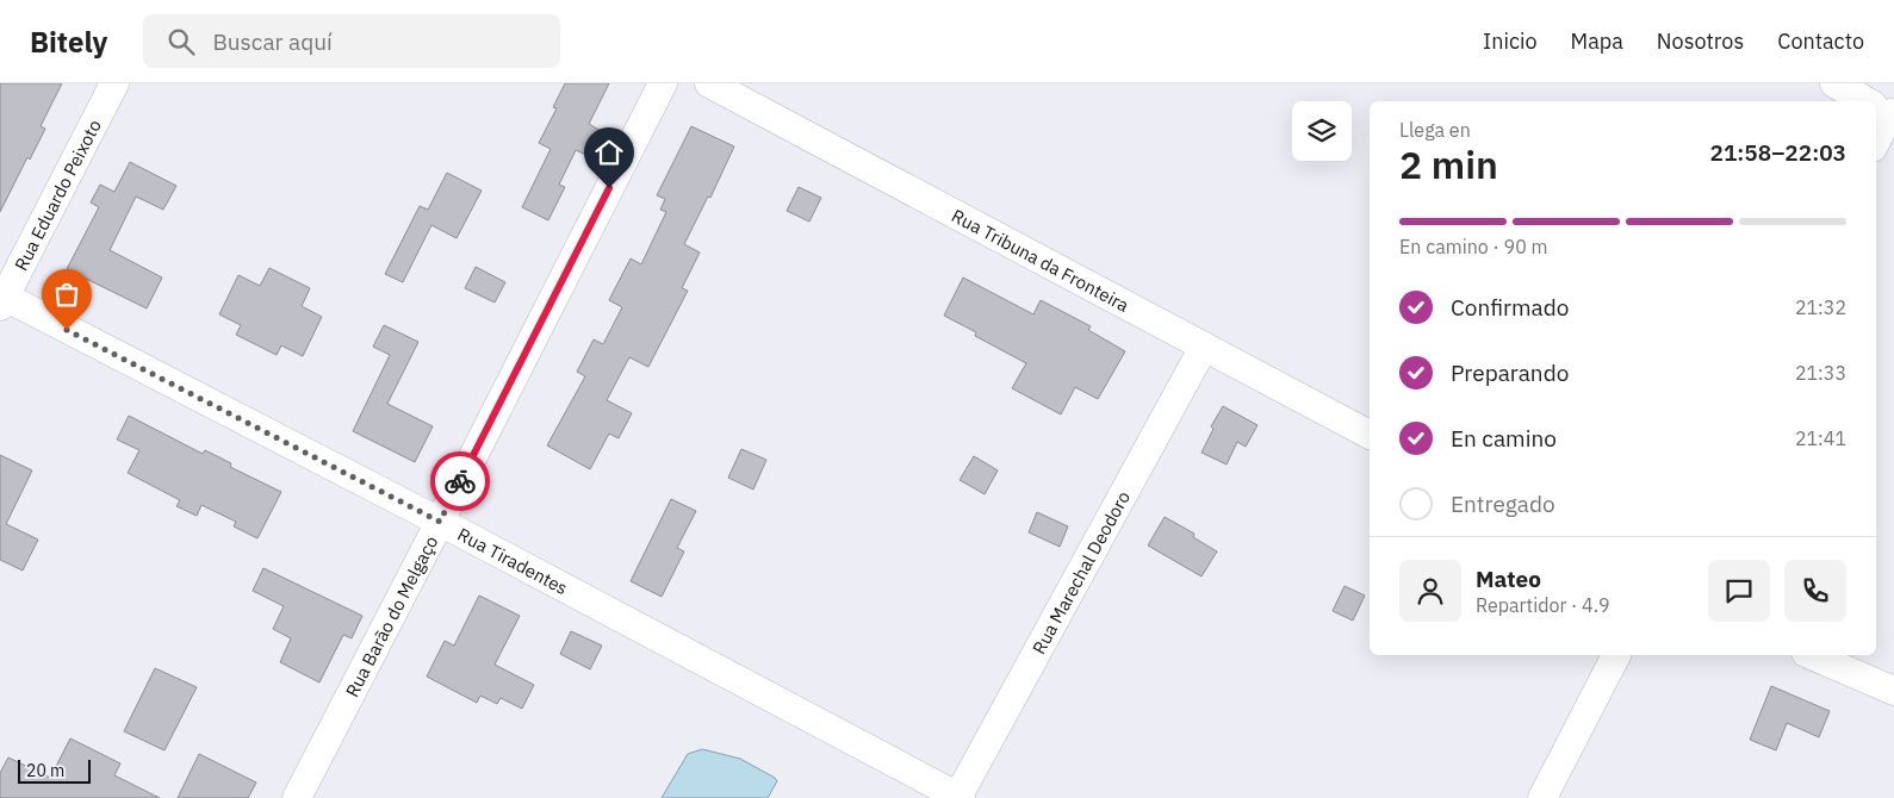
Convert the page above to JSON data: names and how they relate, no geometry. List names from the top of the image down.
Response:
{
  "streets": {
    "street": [
      "Rua Eduardo Peixoto",
      "Rua Tribuna da Fronteira",
      "Rua Tiradentes",
      "Rua Marechal Deodoro",
      "Rua Barão do Melgaço"
    ]
  },
  "crossings": [
    ["Rua Eduardo Peixoto", "Rua Tiradentes"],
    ["Rua Tribuna da Fronteira", "Rua Marechal Deodoro"],
    ["Rua Tiradentes", "Rua Marechal Deodoro"],
    ["Rua Tiradentes", "Rua Barão do Melgaço"]
  ],
  "scale_bar": "20 m",
  "page": {
    "header": "Bitely",
    "search": "Buscar aquí",
    "nav": [
      "Inicio",
      "Mapa",
      "Nosotros",
      "Contacto"
    ],
    "heading": ["2 min", "Llega en", "21:58–22:03"],
    "panel": ["Mateo", "Repartidor · 4.9"],
    "bar": "En camino · 90 m",
    "list": [
      ["Confirmado", "21:32"],
      ["Preparando", "21:33"],
      ["En camino", "21:41"],
      "Entregado"
    ],
    "scale": "20 m"
  }
}
